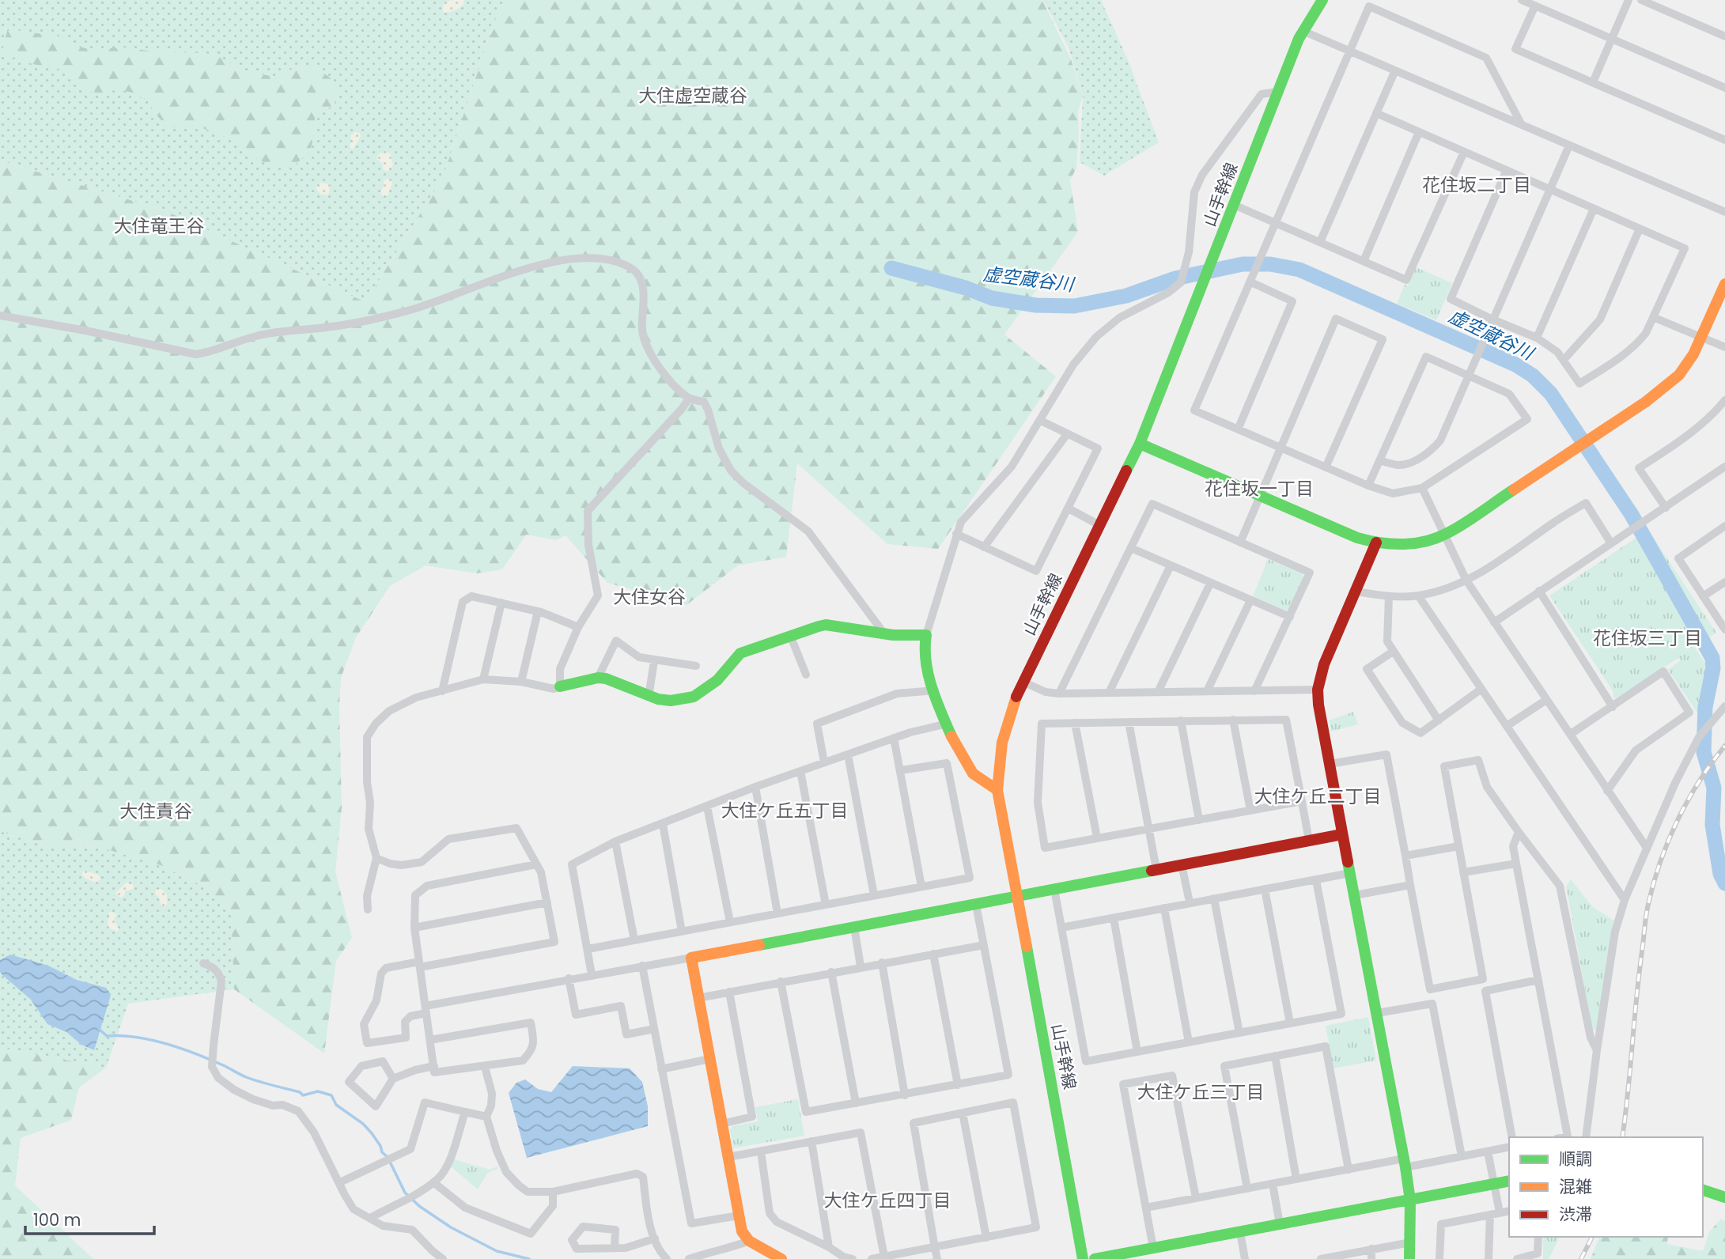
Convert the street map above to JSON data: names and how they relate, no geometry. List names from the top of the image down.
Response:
{
  "streets": {
    "street": ["山手幹線"]
  },
  "districts": [
    "大住虚空蔵谷",
    "花住坂二丁目",
    "大住竜王谷",
    "花住坂一丁目",
    "大住女谷",
    "花住坂三丁目",
    "大住ケ丘二丁目",
    "大住ケ丘五丁目",
    "大住責谷",
    "大住ケ丘三丁目",
    "大住ケ丘四丁目"
  ],
  "water": ["虚空蔵谷川"],
  "legend": ["順調", "混雑", "渋滞"],
  "scale_bar": "100 m"
}
